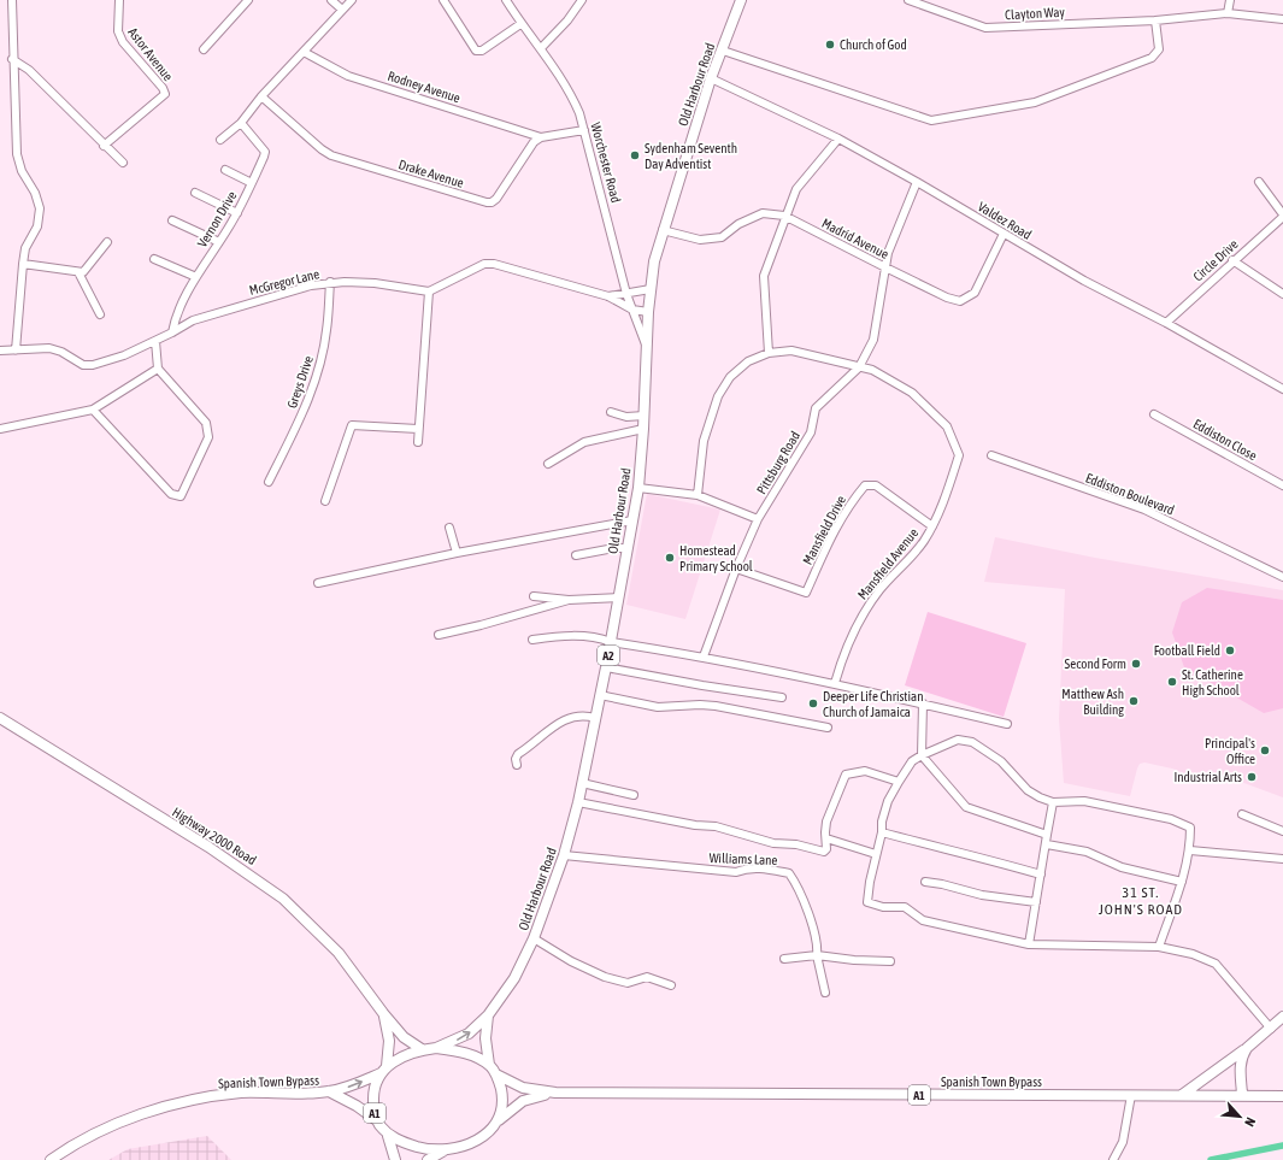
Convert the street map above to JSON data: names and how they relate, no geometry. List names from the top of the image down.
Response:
{
  "streets": {
    "main road": [
      "Old Harbour Road",
      "A2",
      "Highway 2000 Road",
      "Spanish Town Bypass",
      "A1"
    ],
    "street": [
      "Clayton Way",
      "Astor Avenue",
      "Rodney Avenue",
      "Worchester Road",
      "Drake Avenue",
      "Vernon Drive",
      "Valdez Road",
      "Madrid Avenue",
      "Circle Drive",
      "McGregor Lane",
      "Greys Drive",
      "Eddiston Close",
      "Pittsburg Road",
      "Eddiston Boulevard",
      "Mansfield Drive",
      "Mansfield Avenue",
      "Williams Lane"
    ]
  },
  "crossings": [
    ["Old Harbour Road", "Worchester Road"],
    ["Old Harbour Road", "Valdez Road"],
    ["Old Harbour Road", "Madrid Avenue"],
    ["Old Harbour Road", "Highway 2000 Road"],
    ["Old Harbour Road", "Williams Lane"],
    ["Old Harbour Road", "Spanish Town Bypass"],
    ["Old Harbour Road", "A1"],
    ["Rodney Avenue", "Drake Avenue"],
    ["Vernon Drive", "McGregor Lane"],
    ["Valdez Road", "Madrid Avenue"],
    ["Valdez Road", "Circle Drive"],
    ["Valdez Road", "Pittsburg Road"],
    ["Madrid Avenue", "Pittsburg Road"],
    ["McGregor Lane", "Greys Drive"],
    ["Pittsburg Road", "Mansfield Drive"],
    ["Pittsburg Road", "Mansfield Avenue"],
    ["Mansfield Drive", "Mansfield Avenue"],
    ["Highway 2000 Road", "Spanish Town Bypass"],
    ["Highway 2000 Road", "A1"],
    ["Spanish Town Bypass", "A1"]
  ],
  "districts": ["31 ST. JOHN'S ROAD"],
  "places": [
    "Church of God",
    "Sydenham Seventh Day Adventist",
    "Homestead Primary School",
    "Football Field",
    "Second Form",
    "St. Catherine High School",
    "Matthew Ash Building",
    "Deeper Life Christian Church of Jamaica",
    "Principal's Office",
    "Industrial Arts"
  ],
  "north": "bottom right"
}
